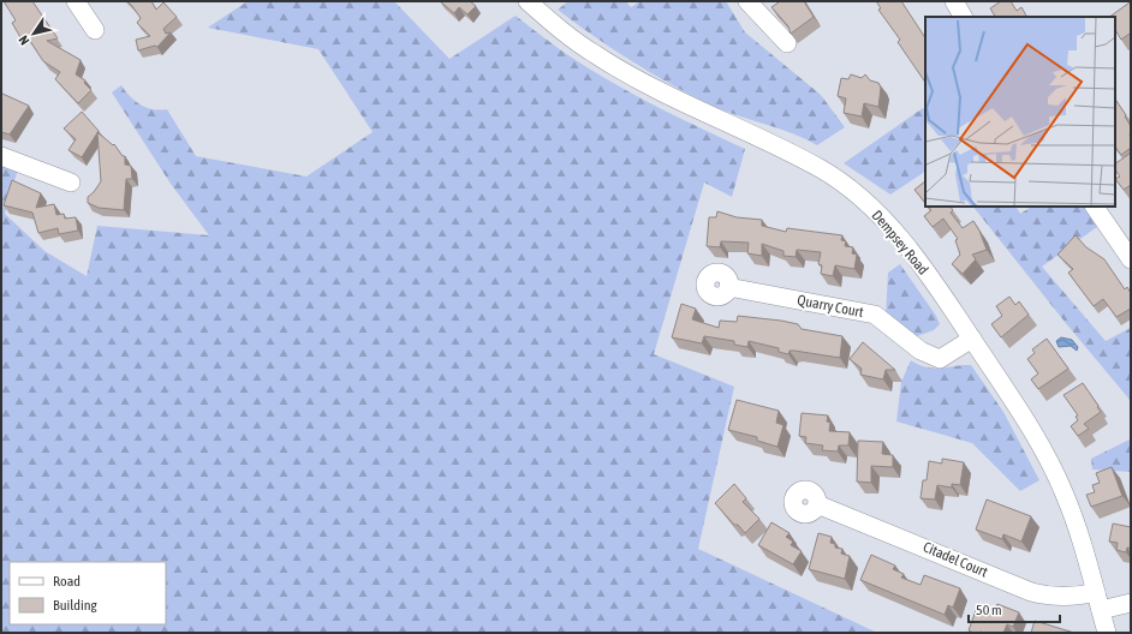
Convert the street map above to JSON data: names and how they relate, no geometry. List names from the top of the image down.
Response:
{
  "streets": {
    "street": ["Dempsey Road", "Quarry Court", "Citadel Court"]
  },
  "crossings": [
    ["Dempsey Road", "Quarry Court"],
    ["Dempsey Road", "Citadel Court"]
  ],
  "legend": ["Road", "Building"],
  "scale_bar": "50 m",
  "north": "bottom left"
}
